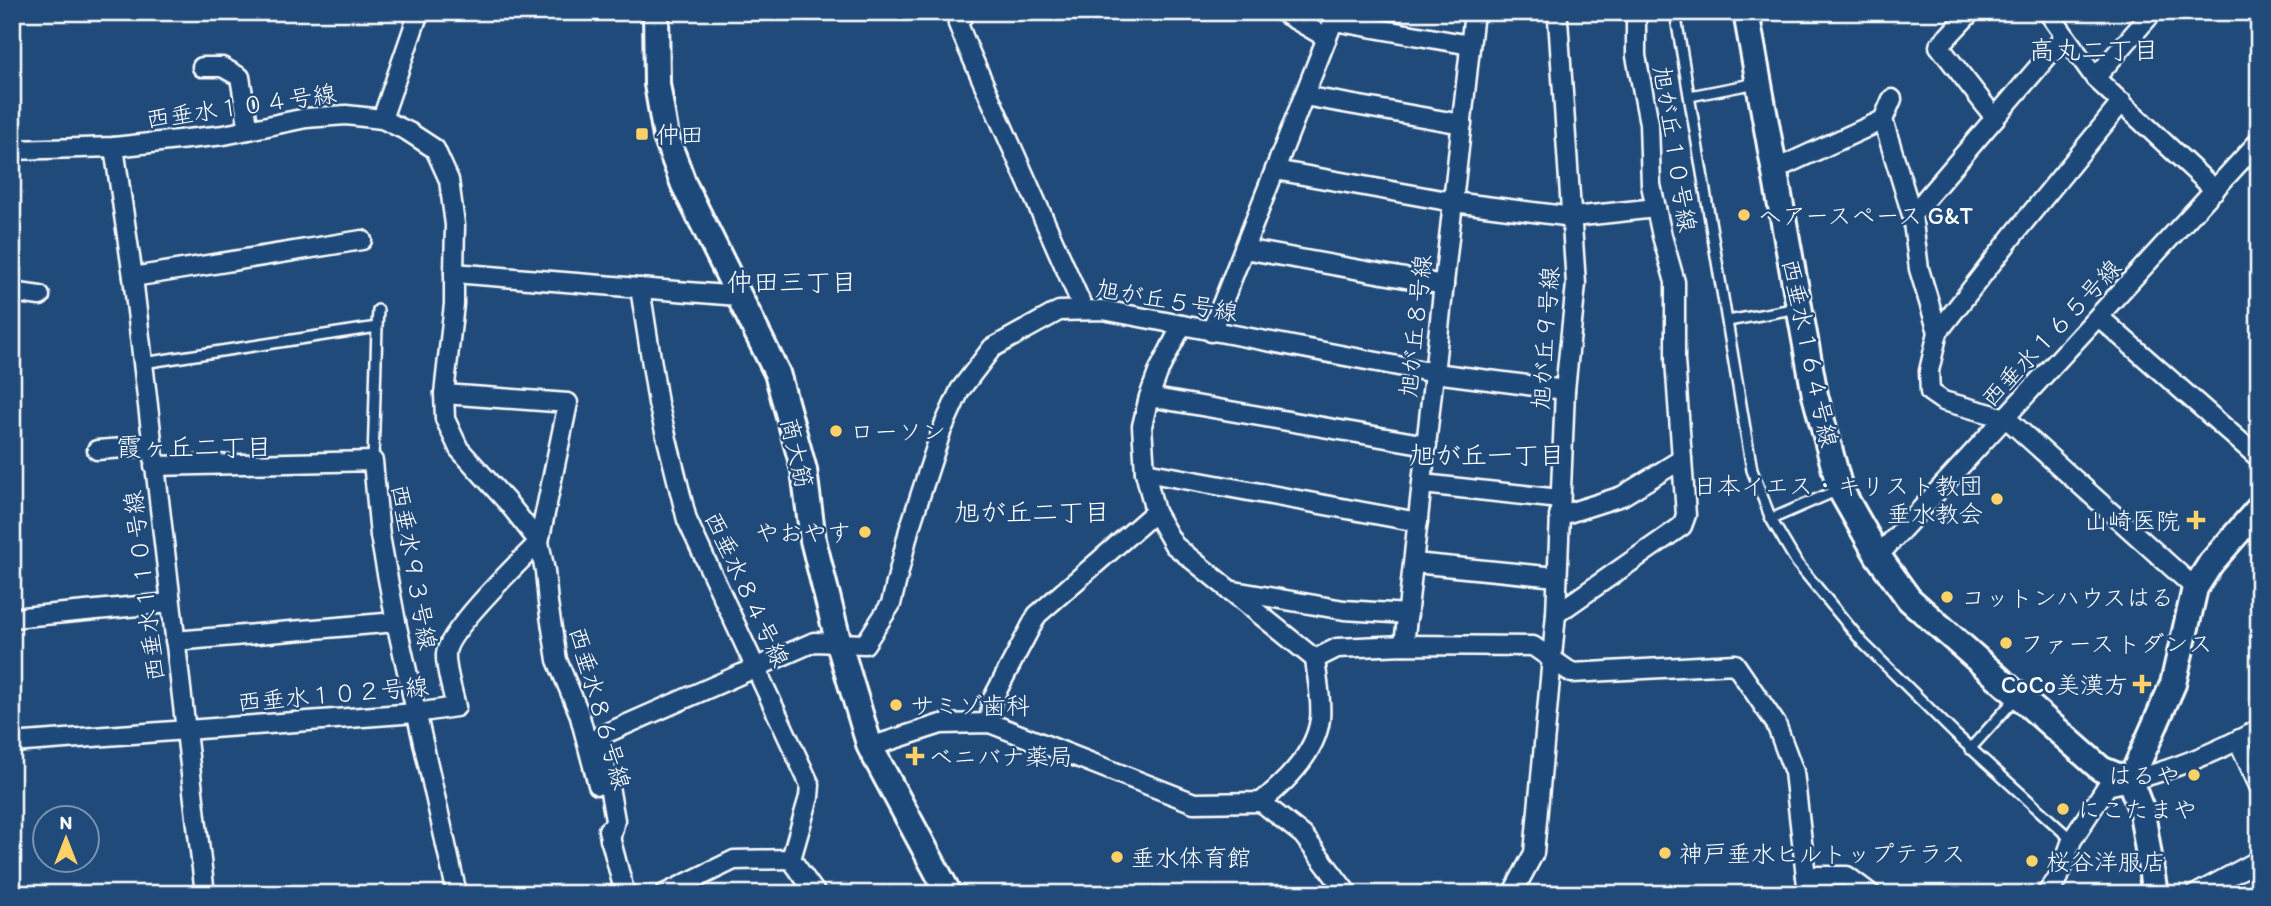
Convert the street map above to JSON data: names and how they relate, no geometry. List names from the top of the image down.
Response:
{
  "streets": {
    "street": [
      "西垂水１０４号線",
      "旭が丘１０号線",
      "旭が丘５号線",
      "旭が丘８号線",
      "西垂水１６５号線",
      "旭が丘９号線",
      "西垂水１６４号線",
      "商大筋",
      "西垂水９３号線",
      "西垂水１１０号線",
      "西垂水８４号線",
      "西垂水１０２号線",
      "西垂水８６号線"
    ]
  },
  "crossings": [
    ["西垂水１０４号線", "西垂水１１０号線"],
    ["西垂水１０４号線", "西垂水８６号線"],
    ["旭が丘１０号線", "旭が丘９号線"],
    ["旭が丘５号線", "旭が丘８号線"],
    ["旭が丘５号線", "旭が丘９号線"],
    ["旭が丘５号線", "商大筋"],
    ["西垂水１６５号線", "西垂水１６４号線"],
    ["西垂水９３号線", "西垂水１１０号線"],
    ["西垂水９３号線", "西垂水１０２号線"],
    ["西垂水１１０号線", "西垂水１０２号線"],
    ["西垂水１０２号線", "西垂水８６号線"]
  ],
  "districts": [
    "高丸二丁目",
    "仲田三丁目",
    "霞ヶ丘二丁目",
    "旭が丘一丁目",
    "旭が丘二丁目"
  ],
  "places": {
    "transit": ["仲田"],
    "other": [
      "ヘアースペース G&T",
      "ローソン",
      "日本イエス・キリスト教団 垂水教会",
      "やおやす",
      "コットンハウスはる",
      "ファーストダンス",
      "サミゾ歯科",
      "はるや",
      "にこたまや",
      "神戸垂水ヒルトップテラス",
      "垂水体育館",
      "桜谷洋服店"
    ],
    "health": ["山崎医院", "CoCo美漢方", "ベニバナ薬局"]
  },
  "north": "top"
}
